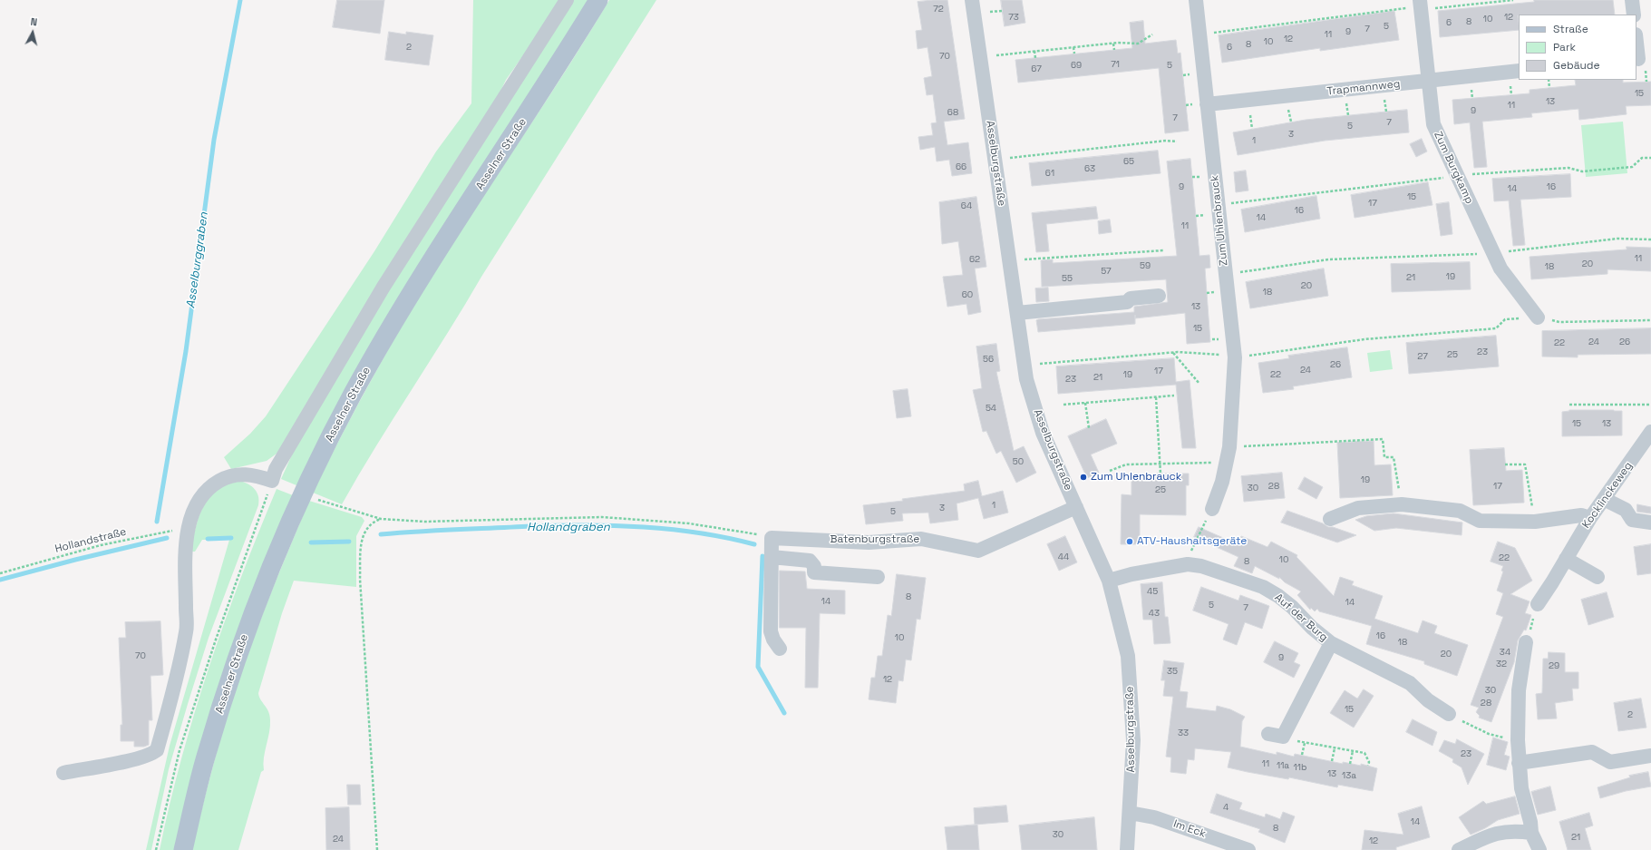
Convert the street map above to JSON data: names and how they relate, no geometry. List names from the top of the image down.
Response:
{
  "streets": {
    "main road": ["Asselner Straße"],
    "street": [
      "Trapmannweg",
      "Asselburgstraße",
      "Zum Burgkamp",
      "Zum Uhlenbrauck",
      "Kocklinckeweg",
      "Batenburgstraße",
      "Auf der Burg",
      "Im Eck"
    ],
    "path": ["Hollandstraße"]
  },
  "crossings": [
    ["Trapmannweg", "Zum Burgkamp"],
    ["Trapmannweg", "Zum Uhlenbrauck"],
    ["Asselburgstraße", "Batenburgstraße"],
    ["Asselburgstraße", "Auf der Burg"],
    ["Asselburgstraße", "Im Eck"]
  ],
  "water": ["Asselburggraben", "Hollandgraben"],
  "places": ["Zum Uhlenbrauck", "ATV-Haushaltsgeräte"],
  "house_numbers": [
    "72",
    "73",
    "12",
    "10",
    "8",
    "6",
    "5",
    "7",
    "9",
    "11",
    "12",
    "10",
    "8",
    "2",
    "6",
    "70",
    "71",
    "69",
    "5",
    "67",
    "15",
    "13",
    "11",
    "9",
    "68",
    "7",
    "7",
    "5",
    "3",
    "1",
    "65",
    "66",
    "63",
    "61",
    "9",
    "16",
    "14",
    "15",
    "17",
    "64",
    "16",
    "14",
    "11",
    "11",
    "62",
    "20",
    "59",
    "18",
    "57",
    "19",
    "21",
    "55",
    "20",
    "18",
    "60",
    "13",
    "15",
    "24",
    "26",
    "22",
    "23",
    "25",
    "27",
    "56",
    "26",
    "24",
    "17",
    "19",
    "22",
    "21",
    "23",
    "54",
    "15",
    "13",
    "50",
    "19",
    "28",
    "17",
    "30",
    "25",
    "1",
    "3",
    "5",
    "44",
    "22",
    "10",
    "8",
    "45",
    "8",
    "14",
    "14",
    "5",
    "7",
    "43",
    "16",
    "10",
    "18",
    "34",
    "20",
    "70",
    "9",
    "32",
    "29",
    "35",
    "12",
    "30",
    "28",
    "15",
    "2",
    "33",
    "23",
    "11",
    "11a",
    "11b",
    "13",
    "13a",
    "4",
    "14",
    "8",
    "30",
    "21",
    "24",
    "12"
  ],
  "legend": ["Straße", "Park", "Gebäude"],
  "north": "top"
}
